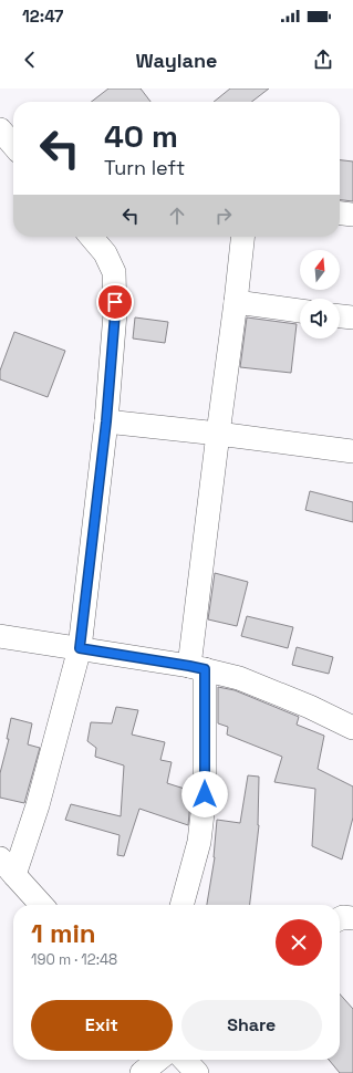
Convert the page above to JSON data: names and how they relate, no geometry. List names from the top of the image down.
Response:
{
  "north": "top",
  "page": {
    "status": "12:47",
    "header": "Waylane",
    "turn": ["40 m", "Turn left"],
    "heading": ["1 min", "190 m · 12:48"],
    "buttons": ["Exit", "Share"]
  }
}
